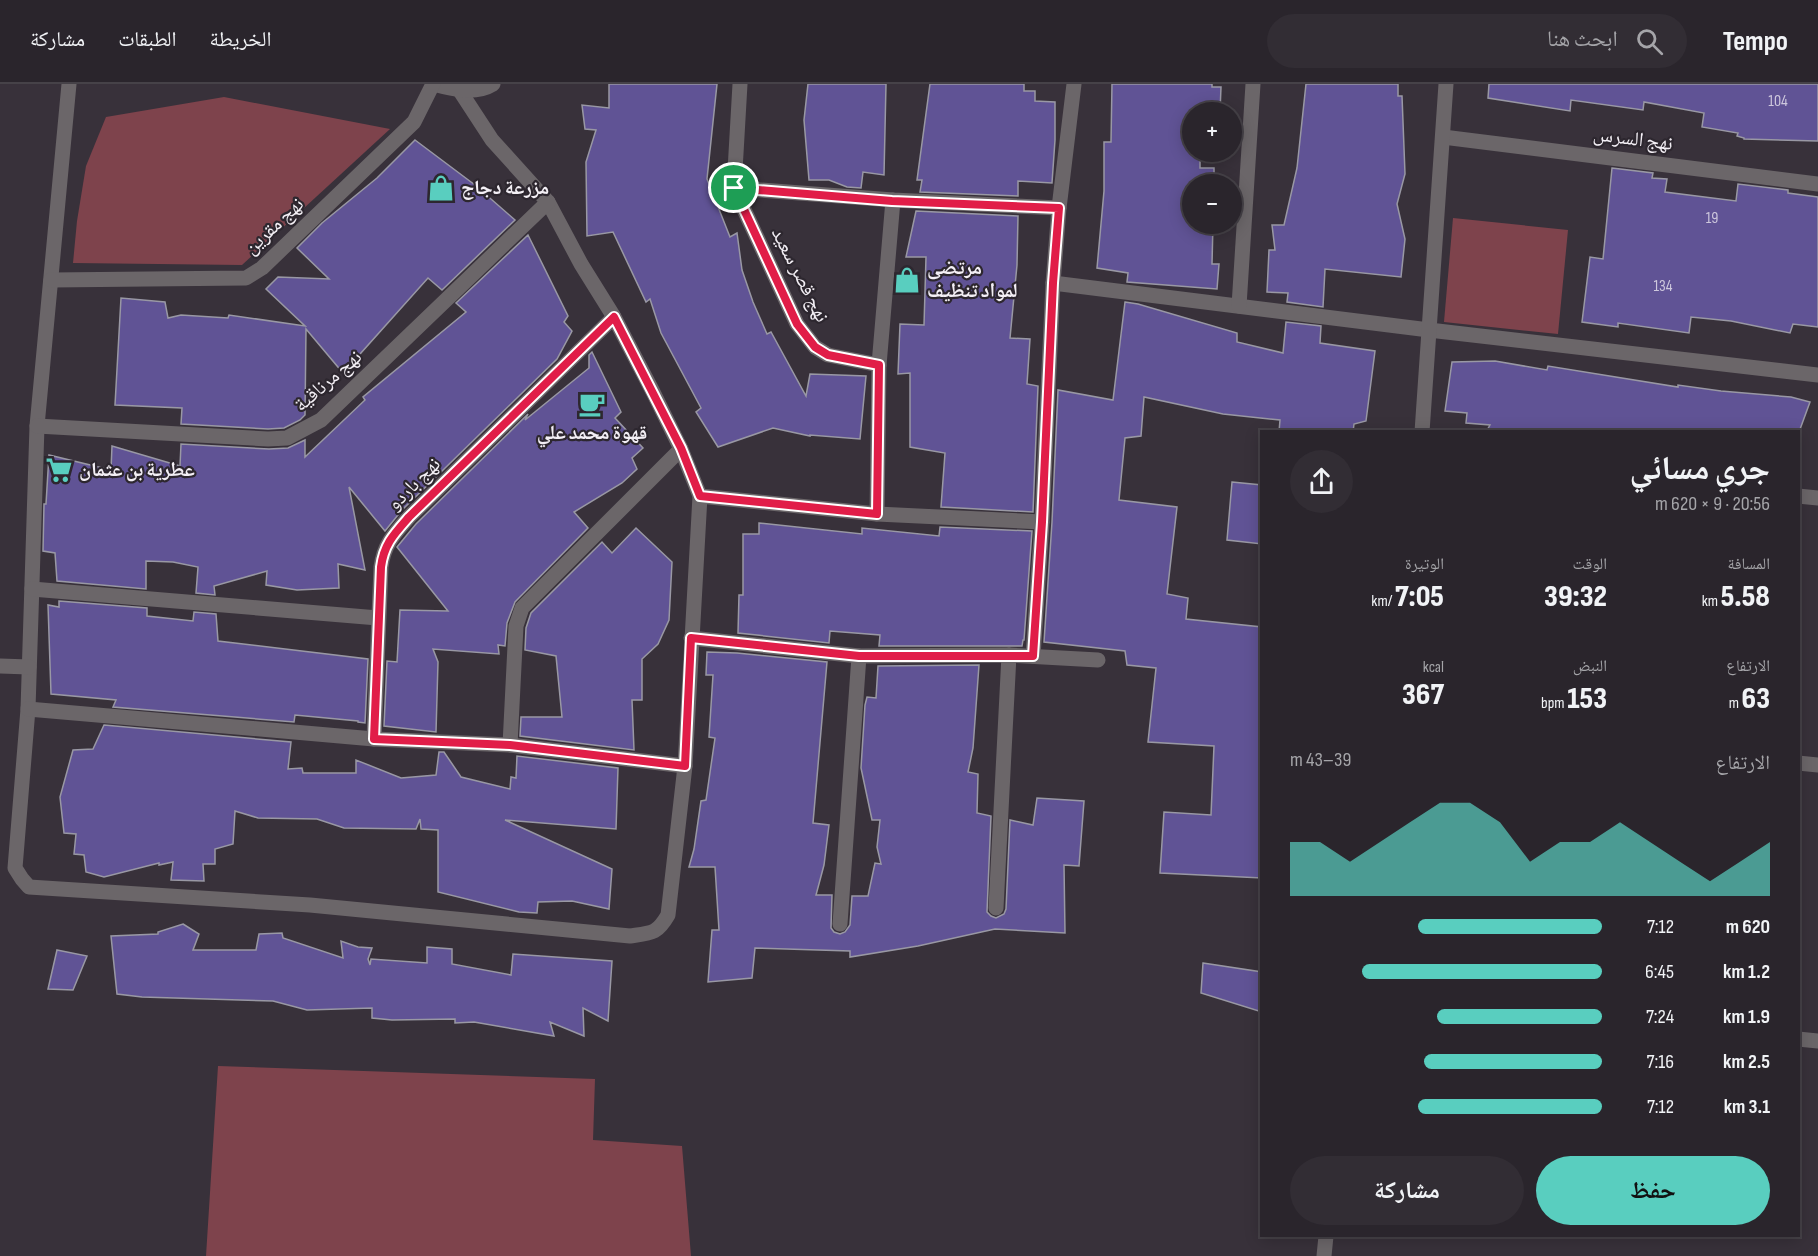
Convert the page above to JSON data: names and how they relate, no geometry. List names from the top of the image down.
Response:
{
  "streets": {
    "street": [
      "نهج السرس",
      "نهج مقرين",
      "نهج قصر سعيد",
      "نهج مرناقية",
      "نهج باردو"
    ]
  },
  "places": {
    "shop": ["مزرعة دجاج", "مرتضى لمواد تنظيف"],
    "cafe": ["قهوة محمد علي"],
    "supermarket": ["عطرية بن عثمان"]
  },
  "house_numbers": ["104", "19", "134"],
  "page": {
    "header": "Tempo",
    "search": "ابحث هنا",
    "nav": ["الخريطة", "الطبقات", "مشاركة"],
    "map_buttons": ["+", "−"],
    "heading": ["جري مسائي", "20:56 · 9 × 620 m"],
    "stats": [
      ["المسافة", "5.58 km"],
      ["الوقت", "39:32"],
      ["الوتيرة", "7:05 /km"],
      ["الارتفاع", "63 m"],
      ["النبض", "153 bpm"],
      ["kcal", "367"]
    ],
    "chart": ["الارتفاع", "39–43 m"],
    "list": [
      {
        "name": "620 m",
        "note": "7:12"
      },
      {
        "name": "1.2 km",
        "note": "6:45"
      },
      {
        "name": "1.9 km",
        "note": "7:24"
      },
      {
        "name": "2.5 km",
        "note": "7:16"
      },
      {
        "name": "3.1 km",
        "note": "7:12"
      }
    ],
    "buttons": ["حفظ", "مشاركة"]
  }
}
